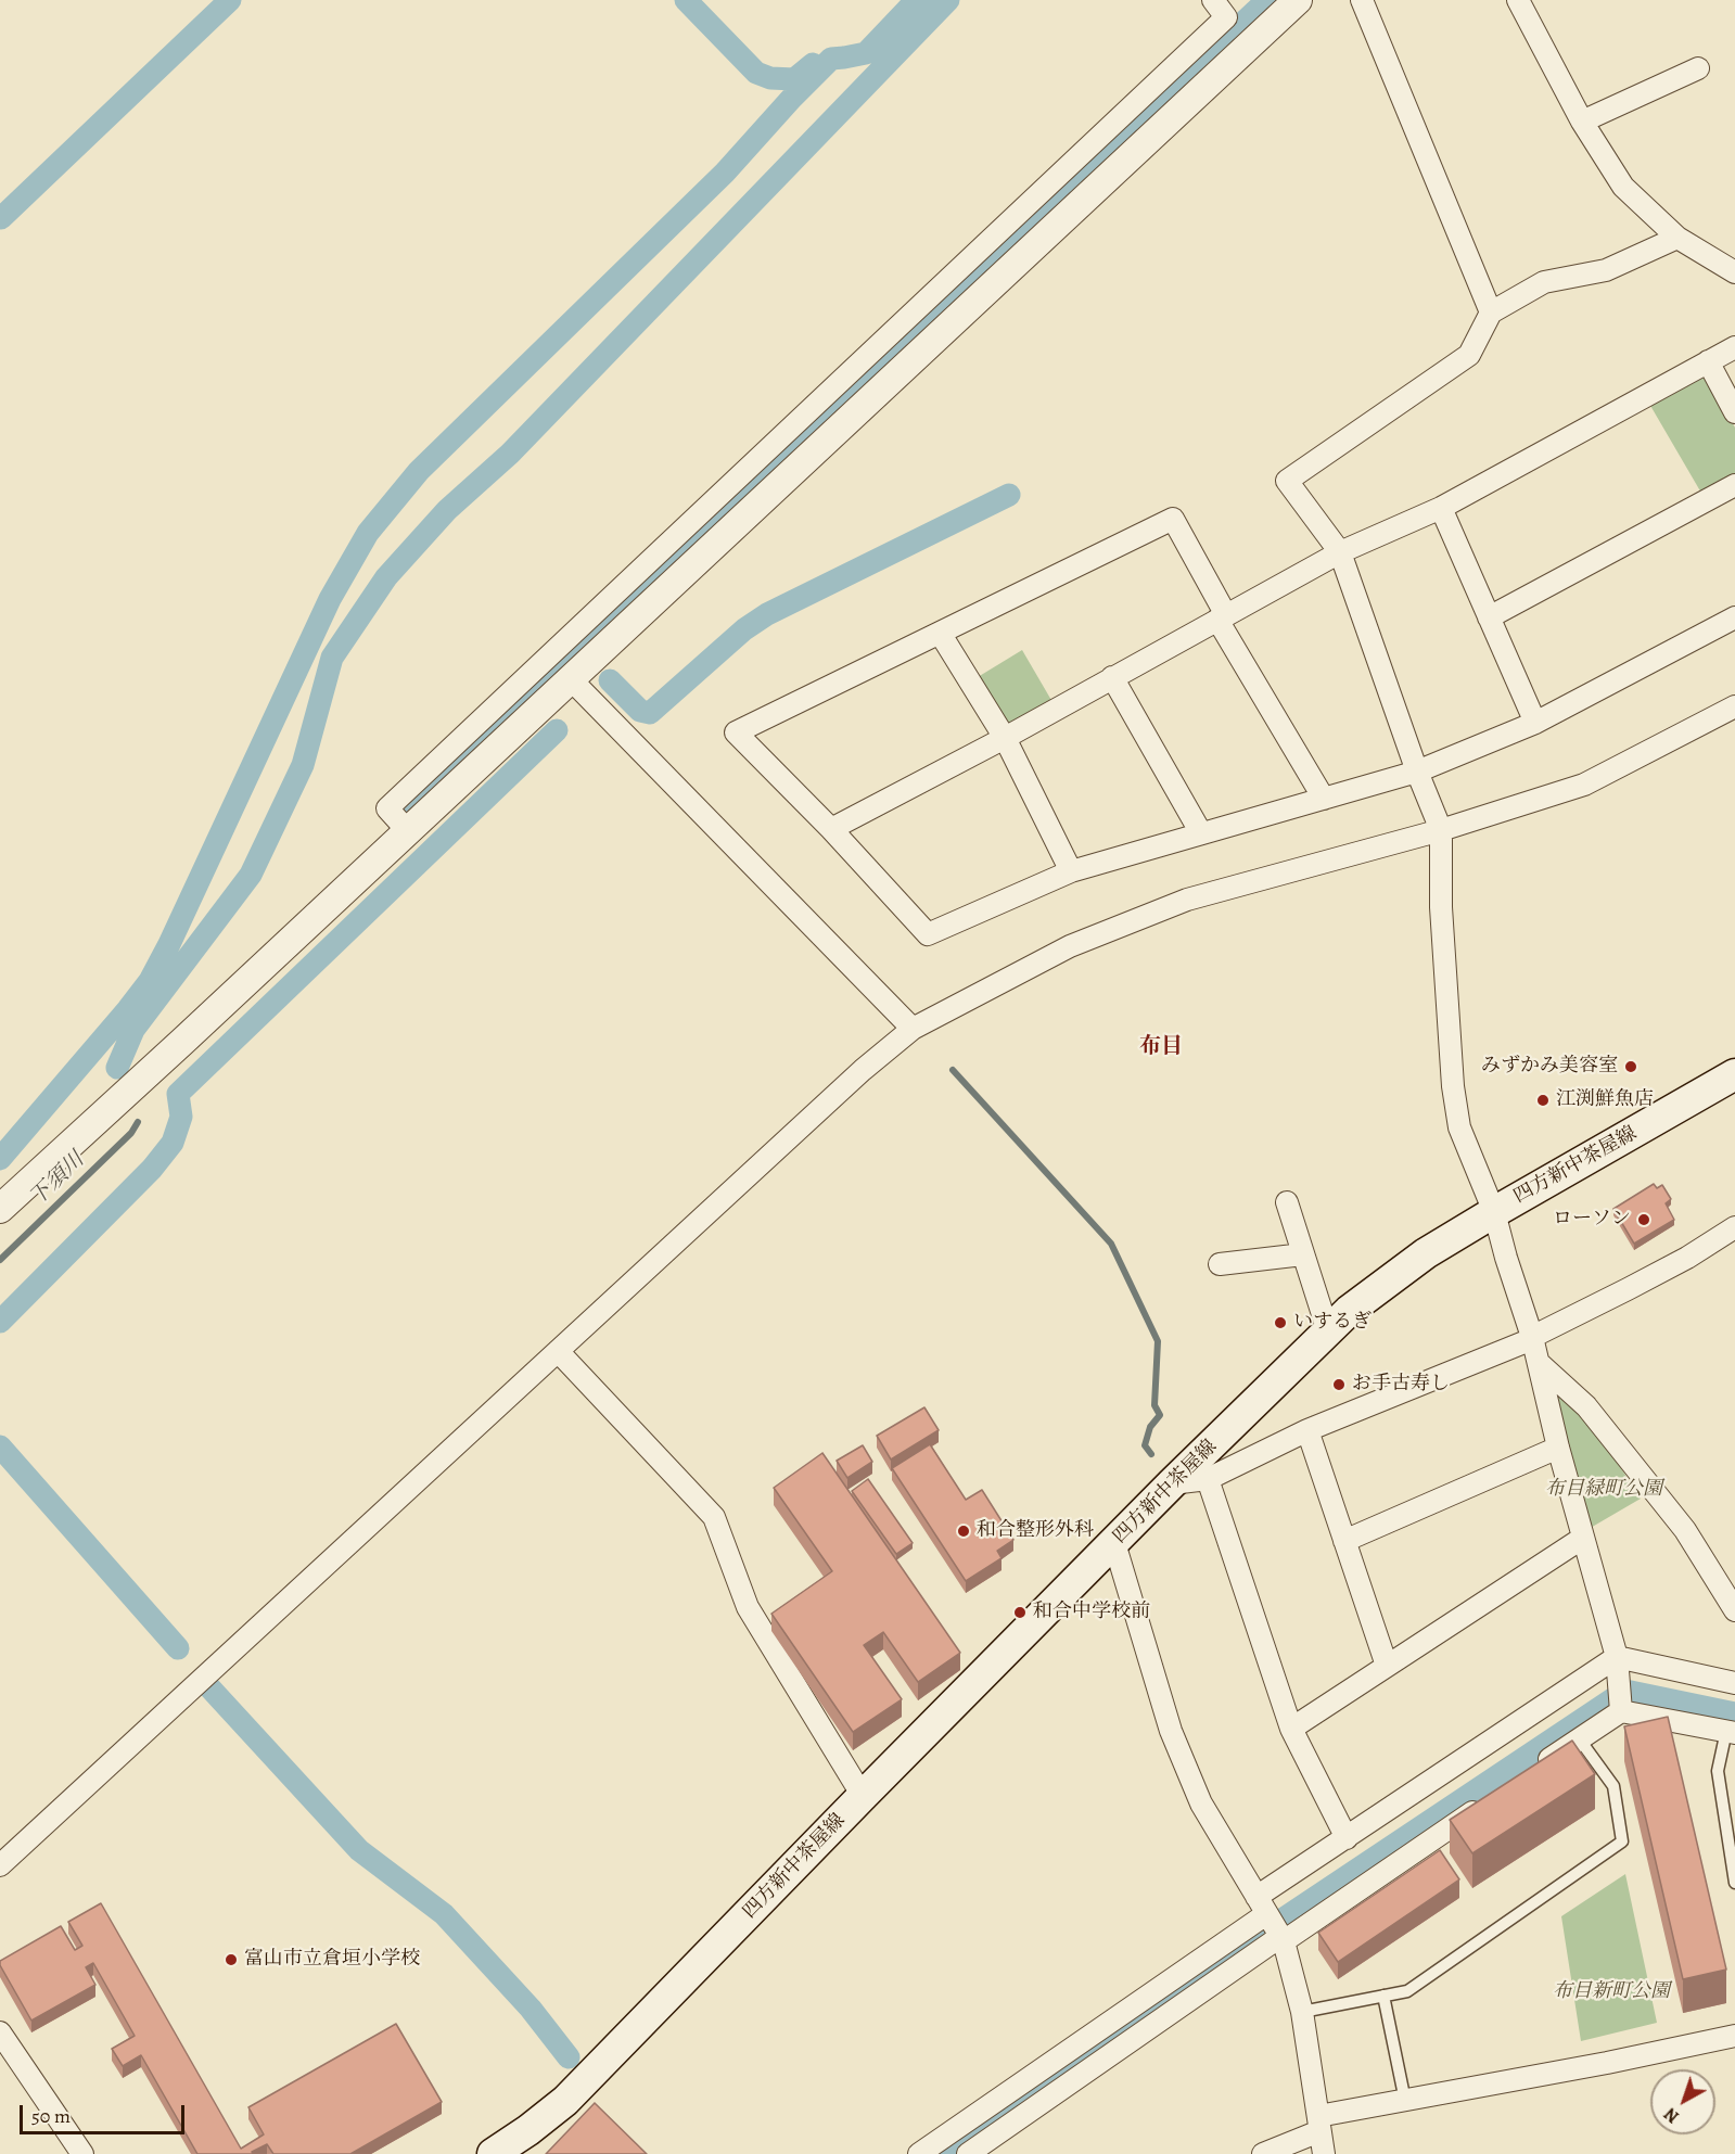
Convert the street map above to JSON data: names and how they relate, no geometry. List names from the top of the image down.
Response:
{
  "streets": {
    "main road": ["四方新中茶屋線"]
  },
  "districts": ["布目"],
  "water": ["下須川"],
  "parks": ["布目緑町公園", "布目新町公園"],
  "places": [
    "みずかみ美容室",
    "江渕鮮魚店",
    "ローソン",
    "いするぎ",
    "お手古寿し",
    "和合整形外科",
    "和合中学校前",
    "富山市立倉垣小学校"
  ],
  "scale_bar": "50 m",
  "north": "bottom left"
}
